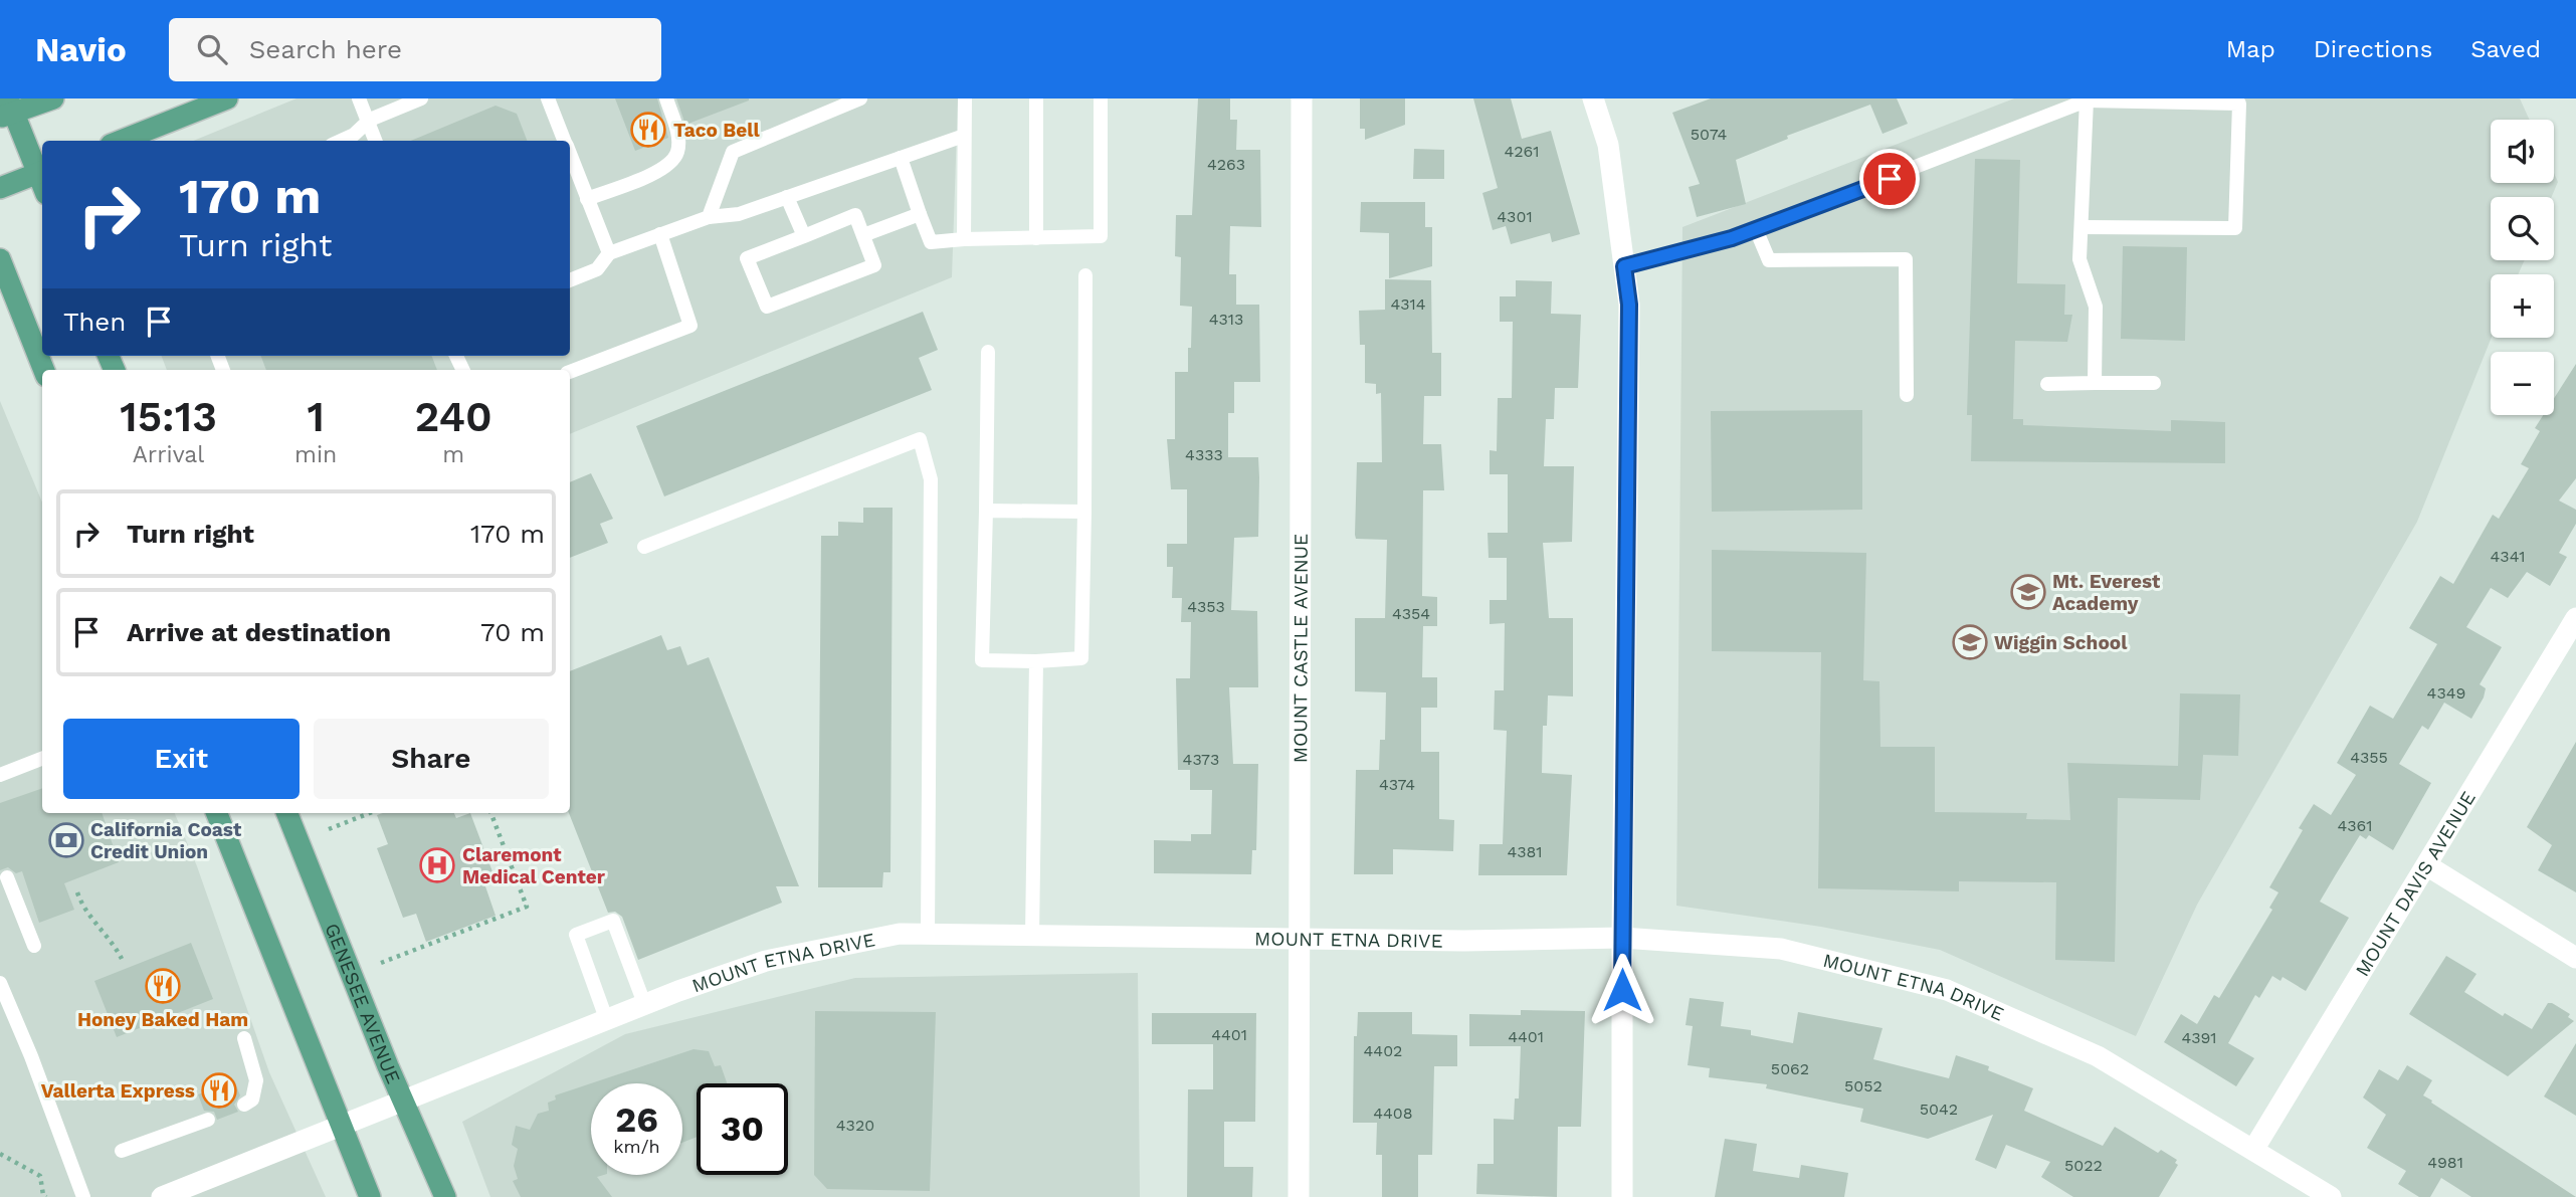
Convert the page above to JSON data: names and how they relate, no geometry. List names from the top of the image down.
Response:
{
  "streets": {
    "main road": ["GENESEE AVENUE"],
    "street": ["MOUNT CASTLE AVENUE", "MOUNT DAVIS AVENUE", "MOUNT ETNA DRIVE"]
  },
  "crossings": [
    ["MOUNT CASTLE AVENUE", "MOUNT ETNA DRIVE"],
    ["MOUNT DAVIS AVENUE", "MOUNT ETNA DRIVE"],
    ["MOUNT ETNA DRIVE", "GENESEE AVENUE"]
  ],
  "places": {
    "restaurant": ["Taco Bell", "Honey Baked Ham", "Vallerta Express"],
    "school or university": ["Mt. Everest Academy", "Wiggin School"],
    "bank": ["California Coast Credit Union"],
    "hospital": ["Claremont Medical Center"]
  },
  "house_numbers": [
    "5074",
    "4261",
    "4263",
    "4301",
    "4314",
    "4313",
    "4333",
    "4341",
    "4353",
    "4354",
    "4349",
    "4355",
    "4373",
    "4374",
    "4361",
    "4381",
    "4401",
    "4401",
    "4391",
    "4402",
    "5062",
    "5052",
    "5042",
    "4408",
    "4320",
    "4981",
    "5022"
  ],
  "page": {
    "header": "Navio",
    "search": "Search here",
    "nav": ["Map", "Directions", "Saved"],
    "map_buttons": ["+", "−"],
    "turn": ["170 m", "Turn right"],
    "then": "Then",
    "eta": [
      "15:13",
      "Arrival",
      "1",
      "min",
      "240",
      "m"
    ],
    "list": [
      {
        "name": "Turn right",
        "value": "170 m"
      },
      {
        "name": "Arrive at destination",
        "value": "70 m"
      }
    ],
    "buttons": ["Exit", "Share"],
    "speed": "26 km/h",
    "limit": "30"
  }
}
